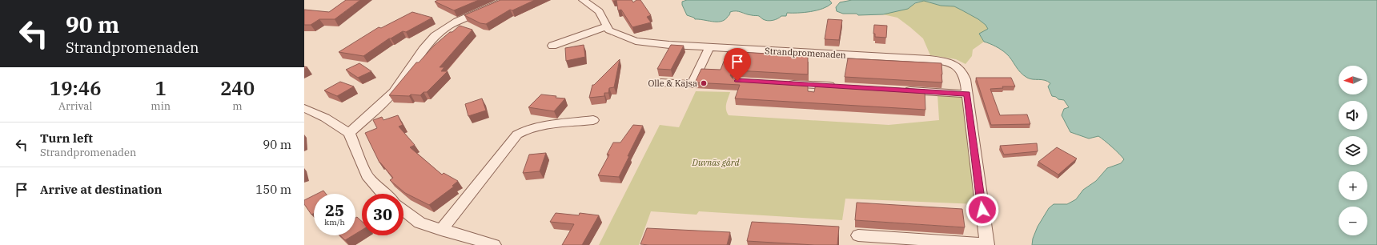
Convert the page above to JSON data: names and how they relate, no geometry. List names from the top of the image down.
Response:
{
  "streets": {
    "street": ["Strandpromenaden"]
  },
  "parks": ["Duvnäs gård"],
  "places": ["Olle & Kajsa"],
  "north": "left",
  "page": {
    "turn": ["90 m", "Strandpromenaden"],
    "map_buttons": ["+", "−"],
    "eta": [
      "19:46",
      "Arrival",
      "1",
      "min",
      "240",
      "m"
    ],
    "list": [
      {
        "name": "Turn left",
        "note": "Strandpromenaden",
        "value": "90 m"
      },
      {
        "name": "Arrive at destination",
        "value": "150 m"
      }
    ],
    "speed": "25 km/h",
    "limit": "30"
  }
}
